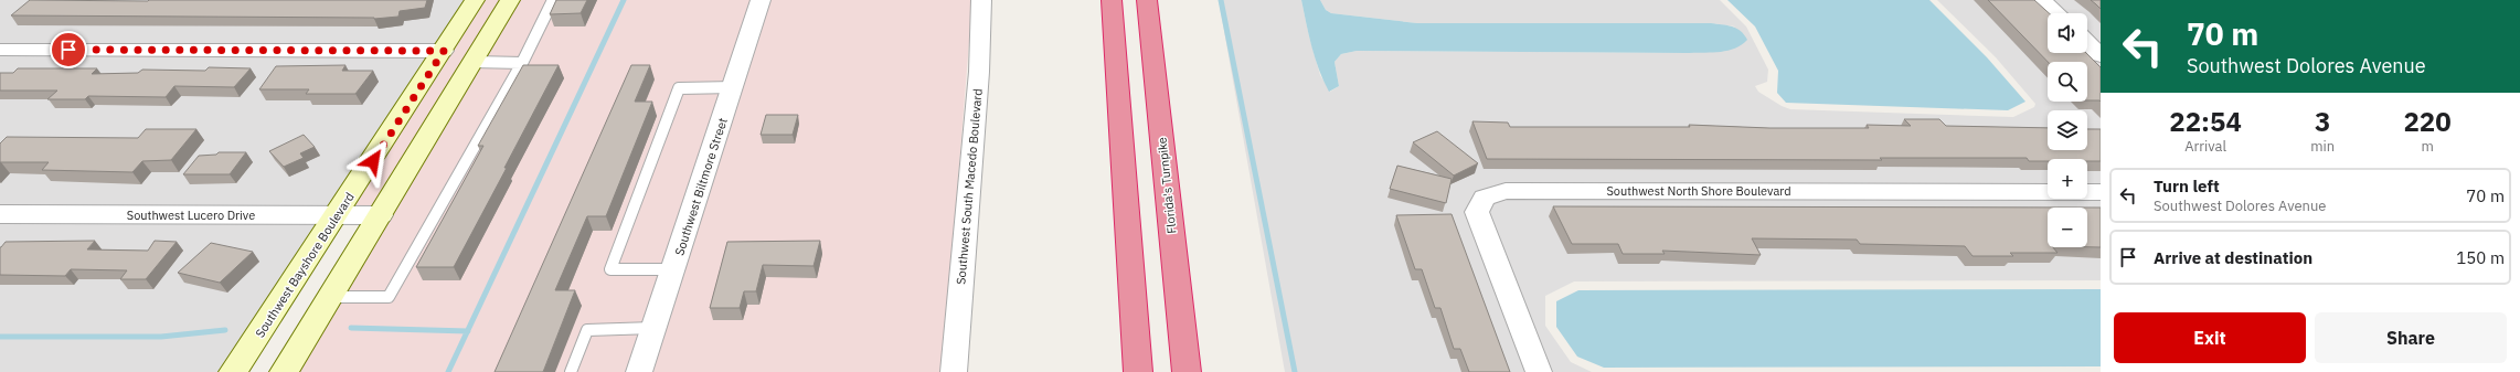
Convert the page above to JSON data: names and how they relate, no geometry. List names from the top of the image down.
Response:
{
  "streets": {
    "highway": ["Florida's Turnpike"],
    "main road": ["Southwest Bayshore Boulevard"],
    "street": [
      "Southwest Biltmore Street",
      "Southwest South Macedo Boulevard",
      "Southwest North Shore Boulevard",
      "Southwest Lucero Drive"
    ]
  },
  "crossings": [
    ["Southwest Lucero Drive", "Southwest Bayshore Boulevard"]
  ],
  "page": {
    "turn": ["70 m", "Southwest Dolores Avenue"],
    "map_buttons": ["+", "−"],
    "eta": [
      "22:54",
      "Arrival",
      "3",
      "min",
      "220",
      "m"
    ],
    "list": [
      {
        "name": "Turn left",
        "note": "Southwest Dolores Avenue",
        "value": "70 m"
      },
      {
        "name": "Arrive at destination",
        "value": "150 m"
      }
    ],
    "buttons": ["Exit", "Share"]
  }
}
